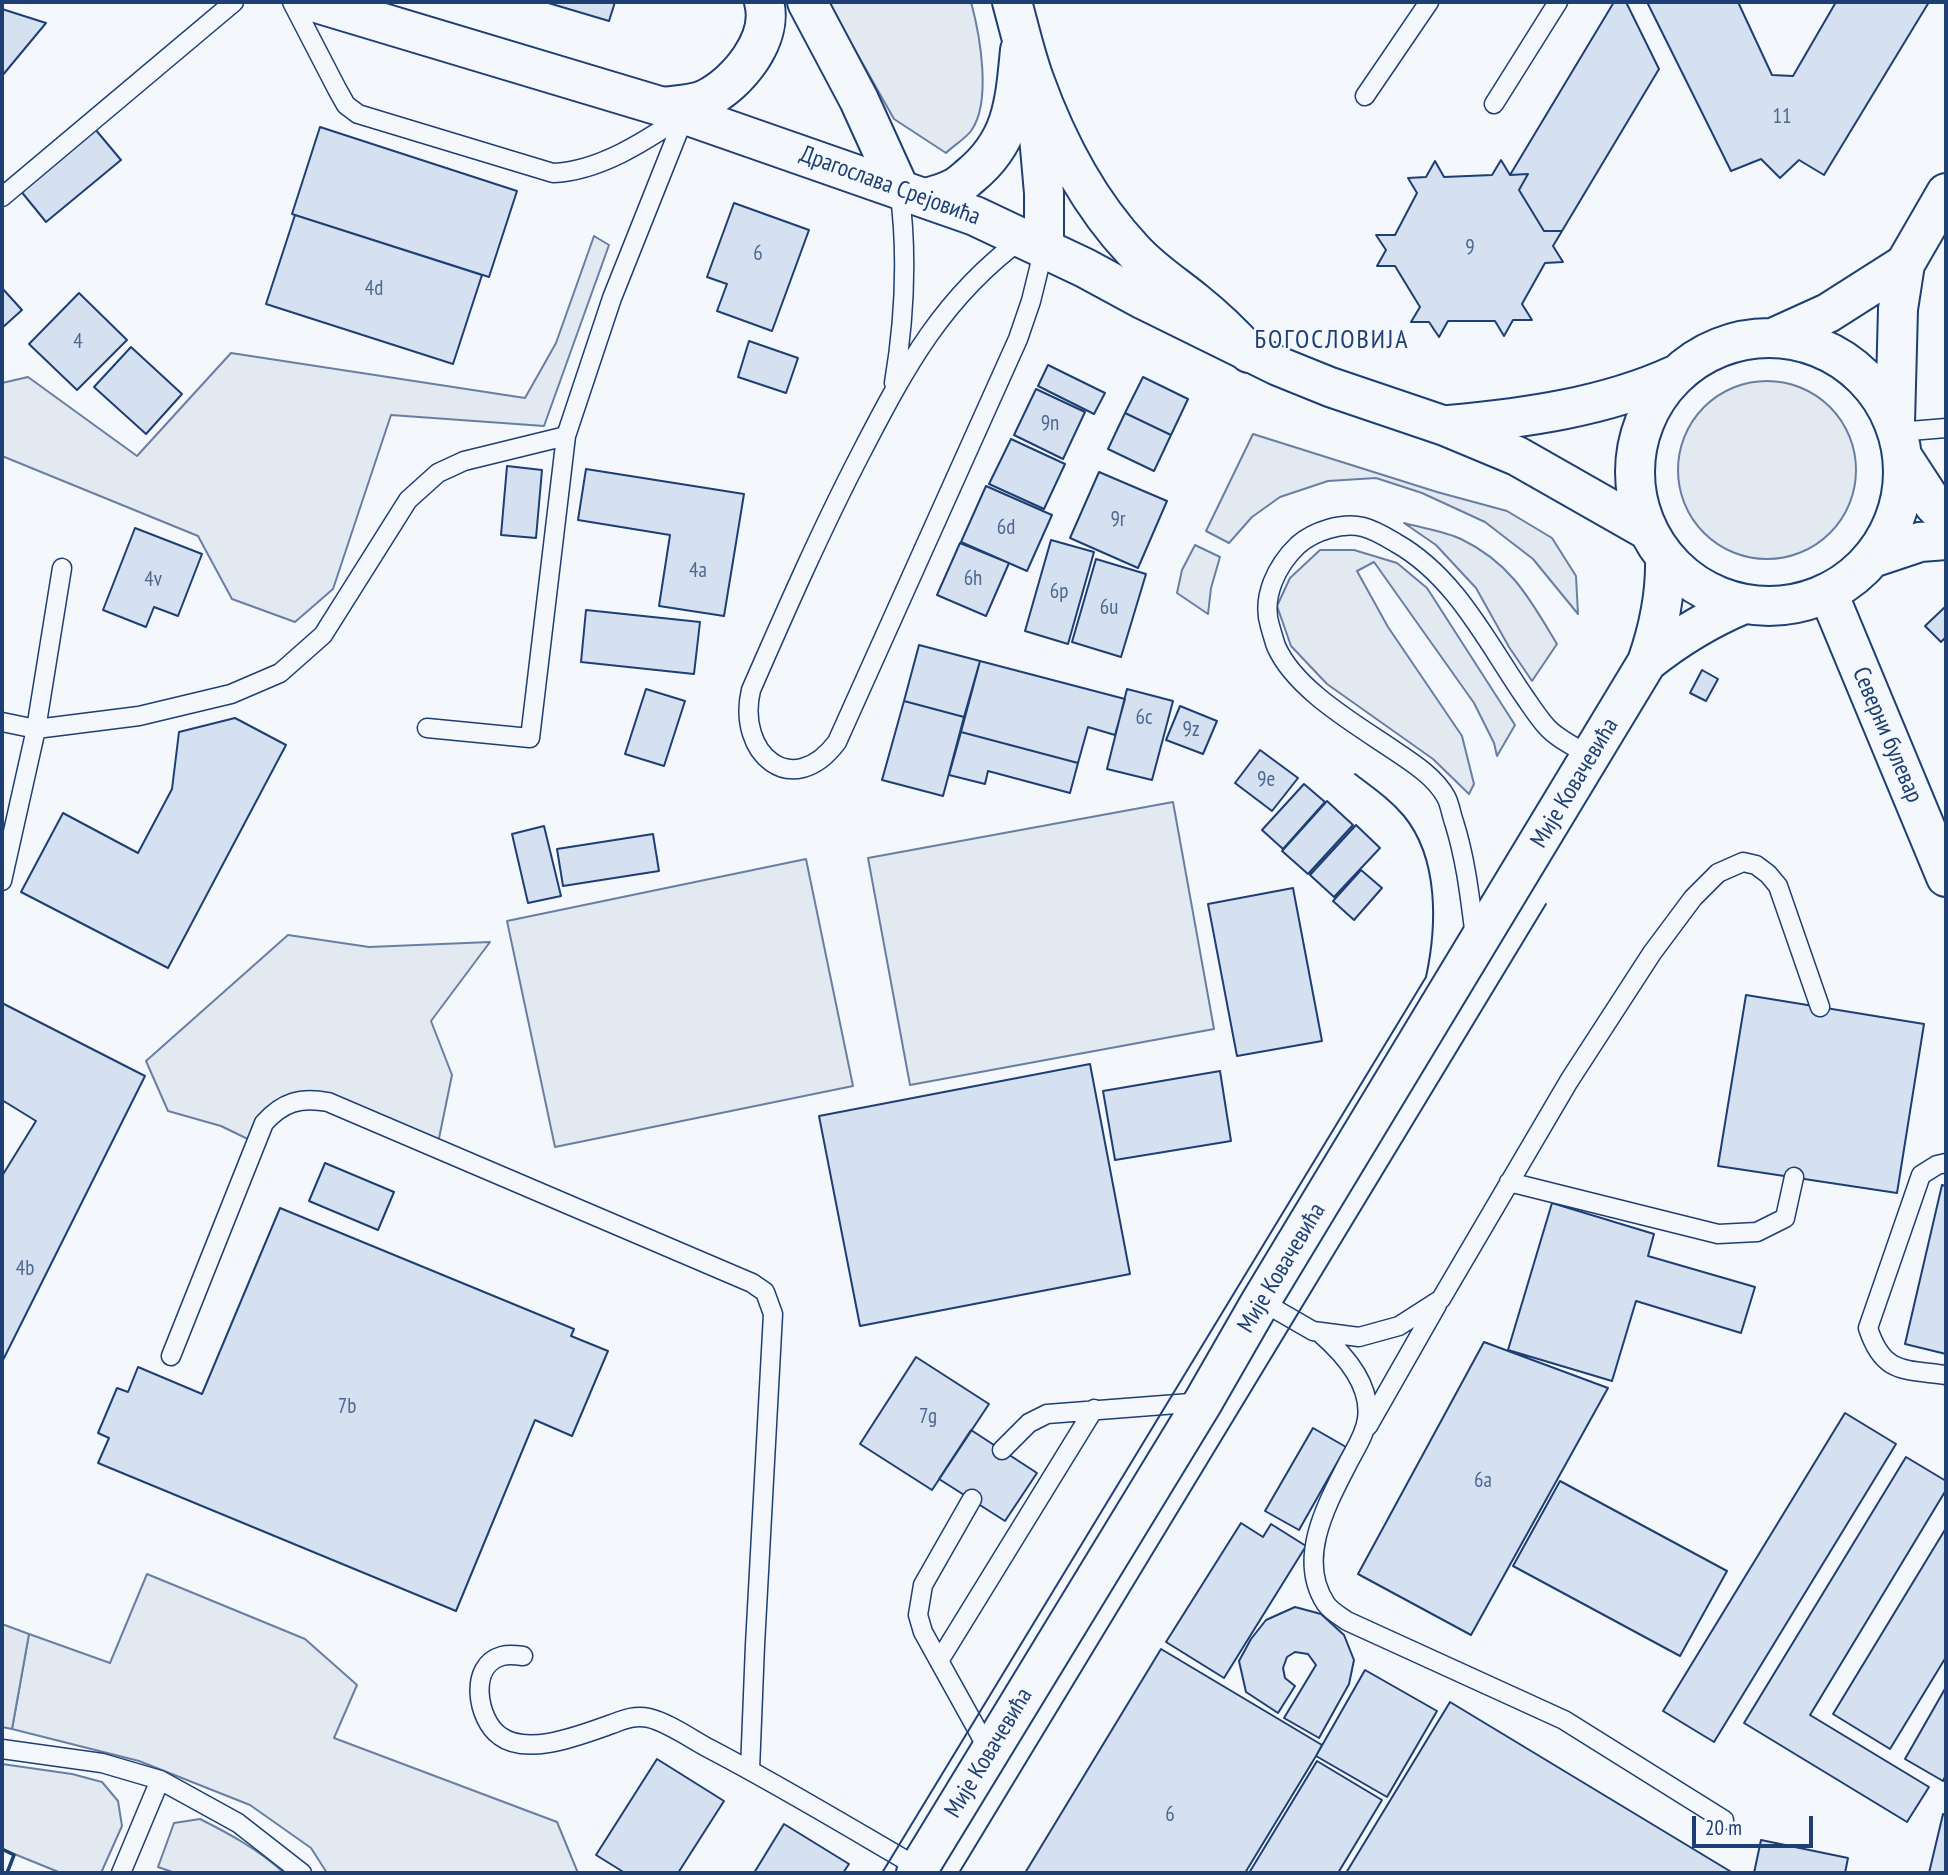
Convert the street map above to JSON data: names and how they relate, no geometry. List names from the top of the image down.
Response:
{
  "streets": {
    "main road": ["Драгослава Срејовића", "Северни булевар", "Мије Ковачевића"]
  },
  "crossings": [
    ["Драгослава Срејовића", "Мије Ковачевића"],
    ["Северни булевар", "Мије Ковачевића"]
  ],
  "districts": ["БОГОСЛОВИЈА"],
  "house_numbers": [
    "11",
    "9",
    "6",
    "4d",
    "4",
    "9n",
    "9r",
    "6d",
    "4a",
    "6h",
    "4v",
    "6p",
    "6u",
    "6c",
    "9z",
    "9e",
    "4b",
    "7b",
    "7g",
    "6a",
    "6"
  ],
  "scale_bar": "20 m"
}
